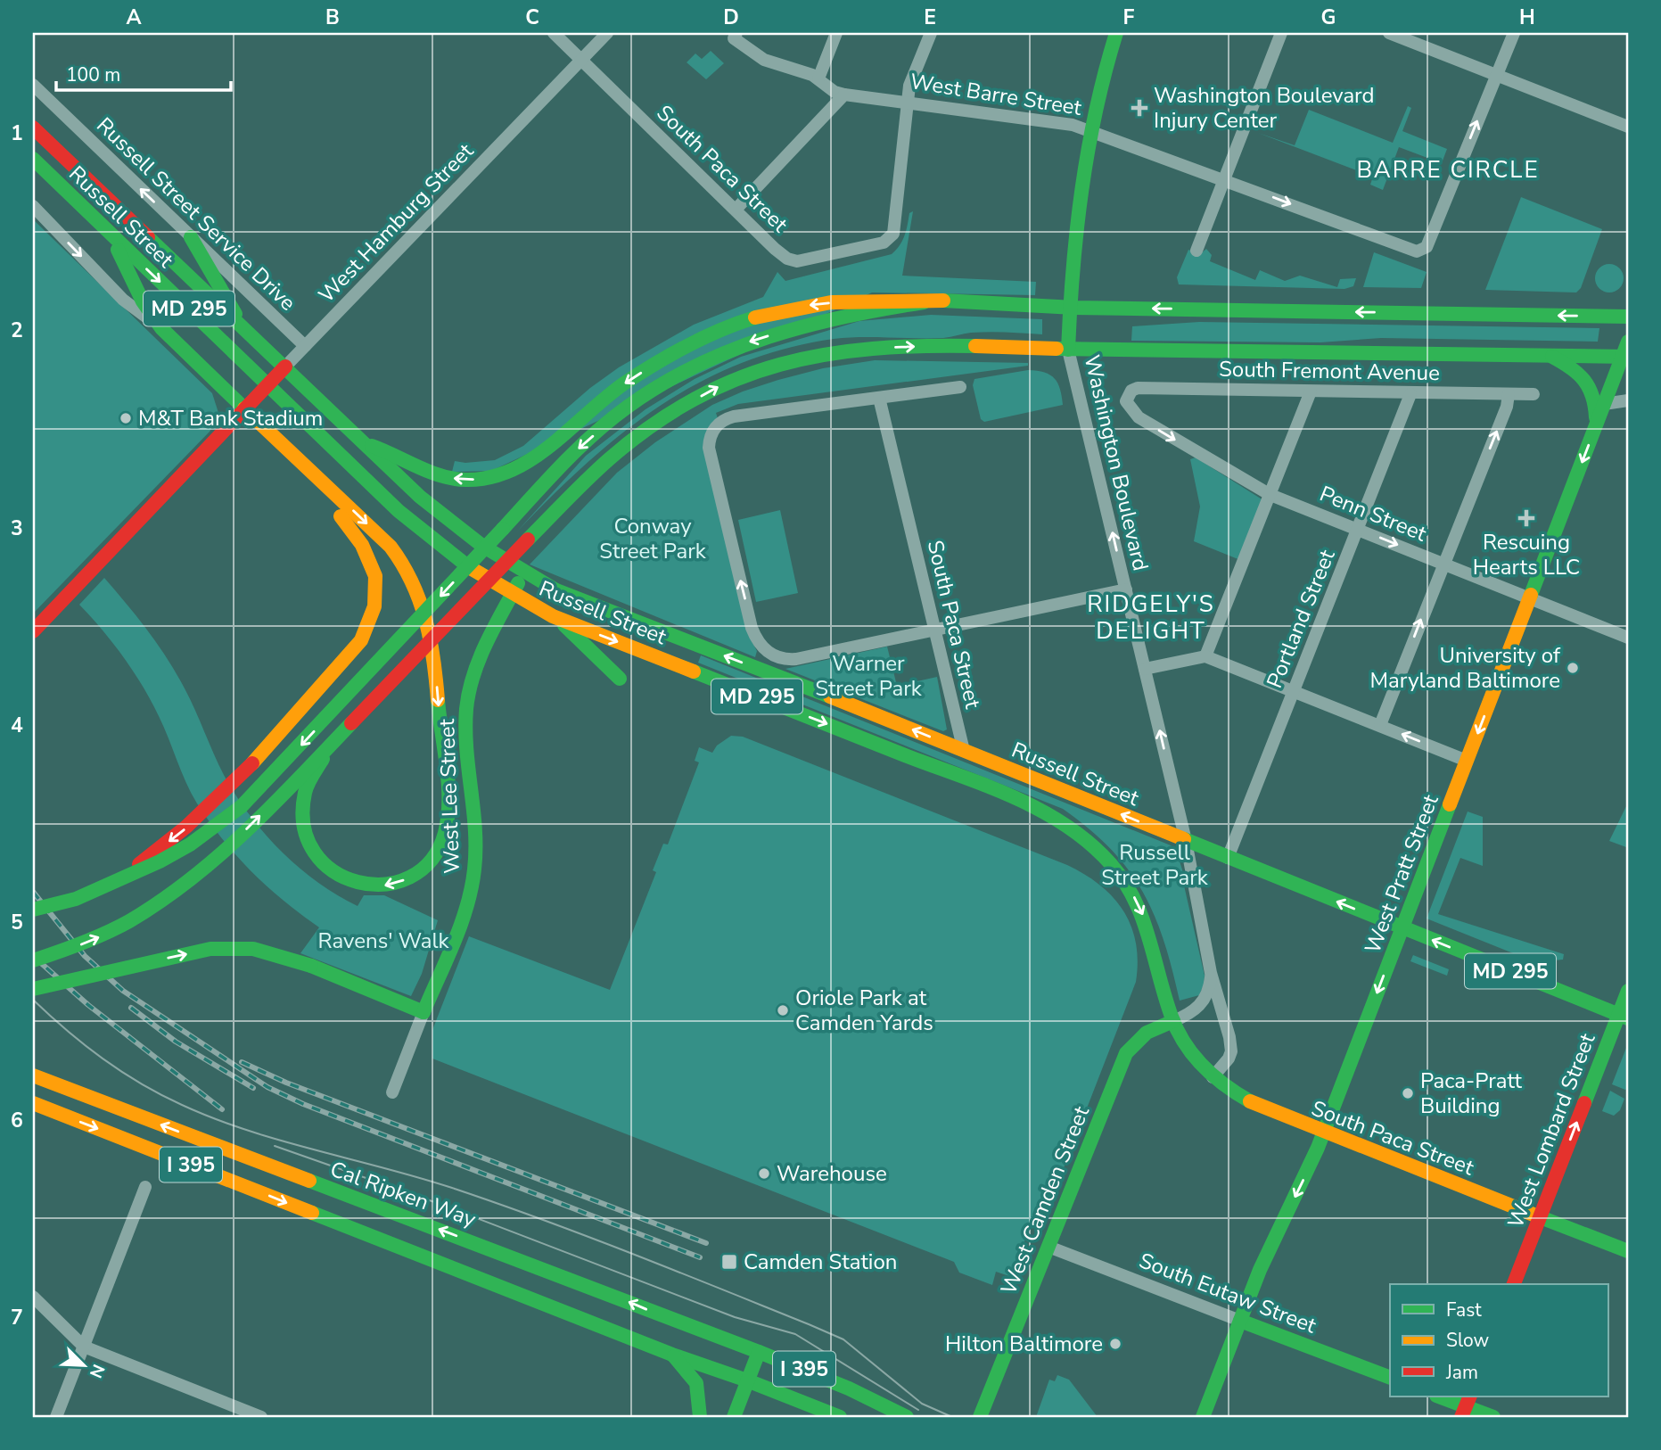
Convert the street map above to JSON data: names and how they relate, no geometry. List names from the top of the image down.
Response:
{
  "streets": {
    "main road": [
      "South Paca Street",
      "Russell Street",
      "West Hamburg Street",
      "MD 295",
      "Washington Boulevard",
      "West Lee Street",
      "West Pratt Street",
      "West Lombard Street",
      "I 395",
      "Cal Ripken Way",
      "West Camden Street",
      "South Eutaw Street"
    ],
    "street": [
      "West Barre Street",
      "Russell Street Service Drive",
      "South Fremont Avenue",
      "Penn Street",
      "Portland Street"
    ]
  },
  "crossings": [
    ["West Barre Street", "South Paca Street"],
    ["West Barre Street", "Washington Boulevard"],
    ["South Paca Street", "Russell Street"],
    ["South Paca Street", "West Hamburg Street"],
    ["South Paca Street", "Washington Boulevard"],
    ["South Paca Street", "West Pratt Street"],
    ["South Paca Street", "West Lombard Street"],
    ["South Paca Street", "West Camden Street"],
    ["Russell Street Service Drive", "West Hamburg Street"],
    ["Russell Street", "West Hamburg Street"],
    ["Russell Street", "MD 295"],
    ["Russell Street", "Washington Boulevard"],
    ["Russell Street", "West Lee Street"],
    ["Russell Street", "West Camden Street"],
    ["MD 295", "Washington Boulevard"],
    ["MD 295", "Portland Street"],
    ["MD 295", "West Pratt Street"],
    ["MD 295", "West Lombard Street"],
    ["South Fremont Avenue", "Penn Street"],
    ["South Fremont Avenue", "Portland Street"],
    ["Washington Boulevard", "West Camden Street"],
    ["Penn Street", "Portland Street"],
    ["Penn Street", "West Pratt Street"],
    ["West Pratt Street", "South Eutaw Street"],
    ["I 395", "Cal Ripken Way"],
    ["West Camden Street", "South Eutaw Street"]
  ],
  "one_way": [
    "Washington Boulevard",
    "Penn Street",
    "West Pratt Street",
    "West Lombard Street"
  ],
  "districts": ["BARRE CIRCLE", "RIDGELY'S DELIGHT"],
  "parks": [
    "Conway Street Park",
    "Warner Street Park",
    "Russell Street Park",
    "Ravens' Walk"
  ],
  "places": {
    "health": ["Washington Boulevard Injury Center", "Rescuing Hearts LLC"],
    "other": [
      "M&T Bank Stadium",
      "University of Maryland Baltimore",
      "Oriole Park at Camden Yards",
      "Paca-Pratt Building",
      "Warehouse",
      "Hilton Baltimore"
    ],
    "transit": ["Camden Station"]
  },
  "legend": ["Fast", "Slow", "Jam"],
  "scale_bar": "100 m",
  "north": "bottom right",
  "grid": {
    "columns": [
      "A",
      "B",
      "C",
      "D",
      "E",
      "F",
      "G",
      "H"
    ],
    "rows": [
      "1",
      "2",
      "3",
      "4",
      "5",
      "6",
      "7"
    ]
  }
}
